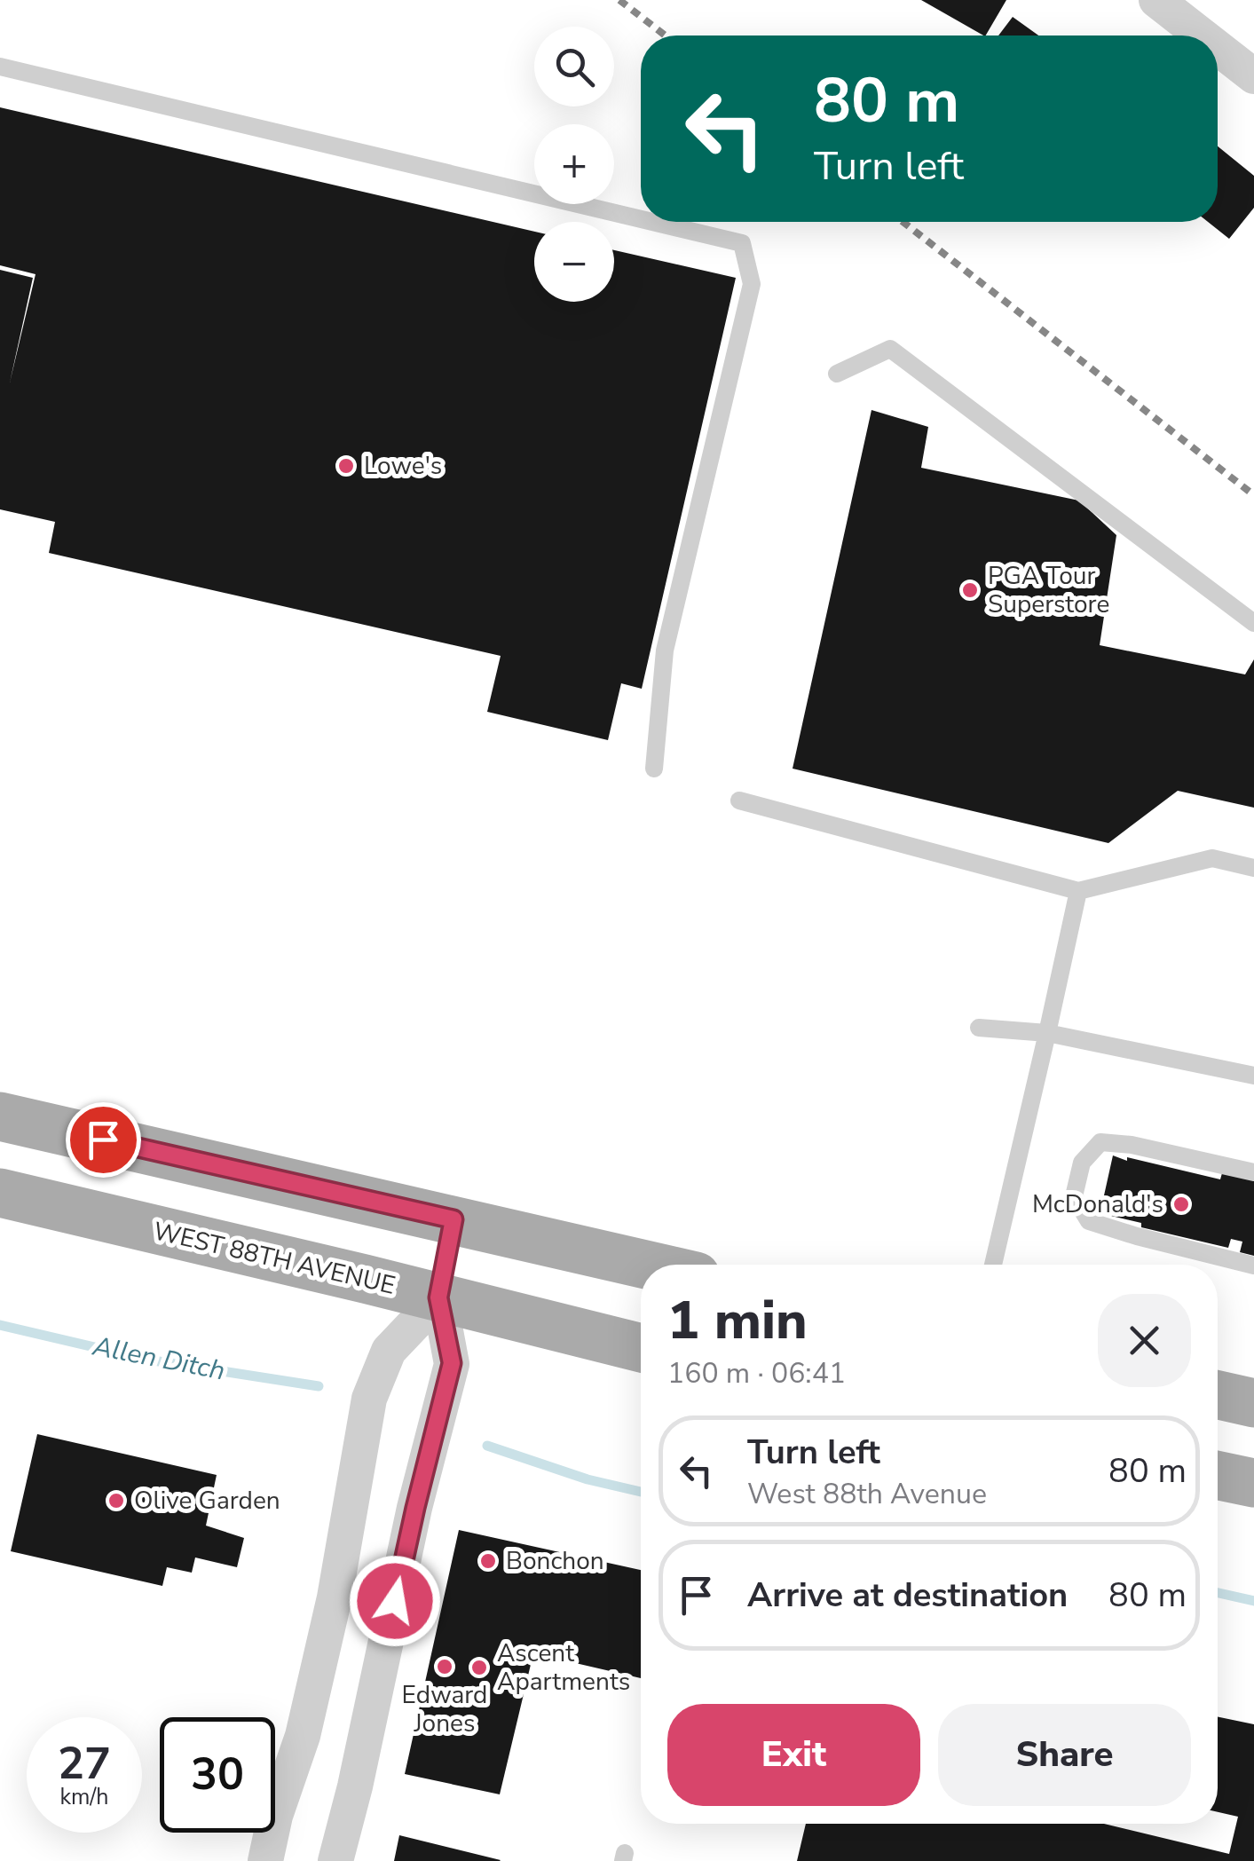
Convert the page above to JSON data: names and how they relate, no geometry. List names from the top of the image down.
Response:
{
  "streets": {
    "main road": ["WEST 88TH AVENUE"]
  },
  "water": ["Allen Ditch"],
  "places": [
    "Lowe's",
    "PGA Tour Superstore",
    "McDonald's",
    "Olive Garden",
    "Bonchon",
    "Edward Jones",
    "Ascent Apartments"
  ],
  "page": {
    "map_buttons": ["+", "−"],
    "turn": ["80 m", "Turn left"],
    "heading": ["1 min", "160 m · 06:41"],
    "list": [
      {
        "name": "Turn left",
        "note": "West 88th Avenue",
        "value": "80 m"
      },
      {
        "name": "Arrive at destination",
        "value": "80 m"
      }
    ],
    "buttons": ["Exit", "Share"],
    "speed": "27 km/h",
    "limit": "30"
  }
}
